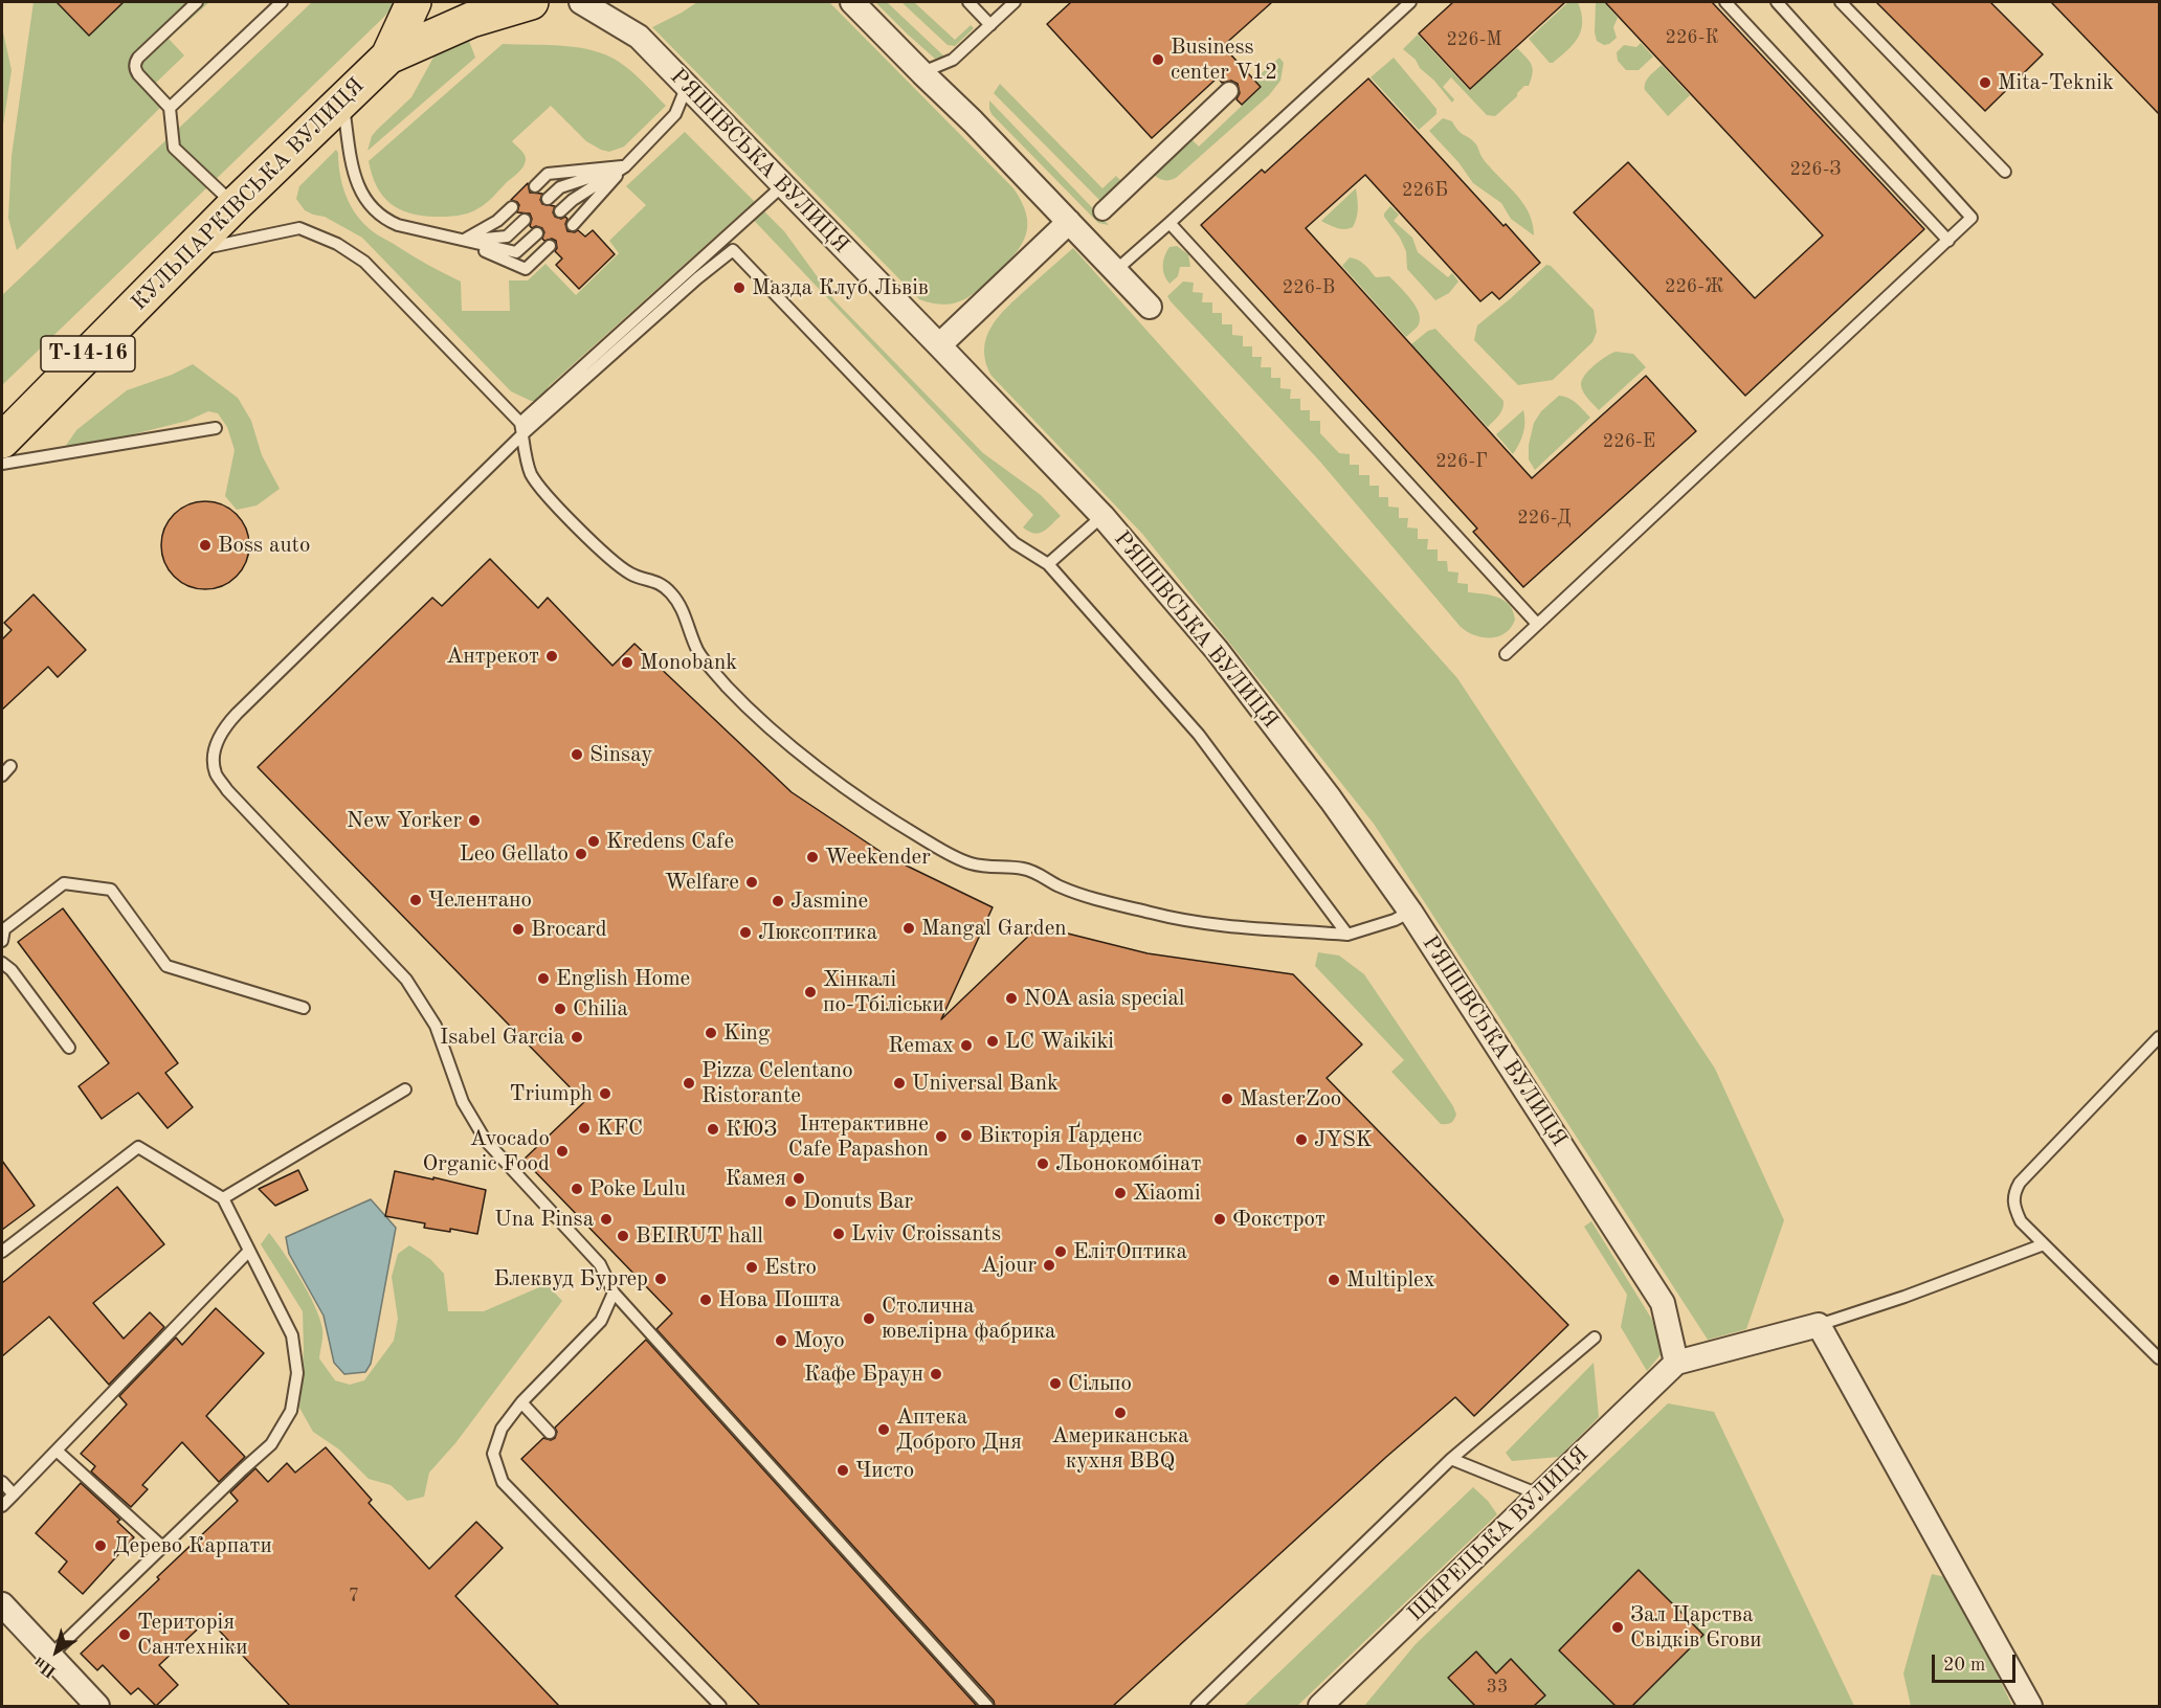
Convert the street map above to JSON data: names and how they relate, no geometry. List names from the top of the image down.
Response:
{
  "streets": {
    "main road": ["КУЛЬПАРКІВСЬКА ВУЛИЦЯ", "Т-14-16"],
    "street": ["РЯШІВСЬКА ВУЛИЦЯ", "ЩИРЕЦЬКА ВУЛИЦЯ"]
  },
  "crossings": [
    ["РЯШІВСЬКА ВУЛИЦЯ", "ЩИРЕЦЬКА ВУЛИЦЯ"]
  ],
  "places": [
    "Business center V12",
    "Mita-Teknik",
    "Мазда Клуб Львів",
    "Boss auto",
    "Антрекот",
    "Monobank",
    "Sinsay",
    "New Yorker",
    "Kredens Cafe",
    "Leo Gellato",
    "Weekender",
    "Welfare",
    "Челентано",
    "Jasmine",
    "Mangal Garden",
    "Brocard",
    "Люксоптика",
    "English Home",
    "Хінкалі по-Тбіліськи",
    "NOA asia special",
    "Chilia",
    "King",
    "Isabel Garcia",
    "LC Waikiki",
    "Remax",
    "Pizza Celentano Ristorante",
    "Universal Bank",
    "Triumph",
    "MasterZoo",
    "KFC",
    "КЮЗ",
    "Вікторія Ґарденс",
    "Інтерактивне Cafe Papashon",
    "JYSK",
    "Avocado Organic Food",
    "Льонокомбінат",
    "Камея",
    "Poke Lulu",
    "Xiaomi",
    "Donuts Bar",
    "Una Pinsa",
    "Фокстрот",
    "Lviv Croissants",
    "BEIRUT hall",
    "ЕлітОптика",
    "Ajour",
    "Estro",
    "Блеквуд Бургер",
    "Multiplex",
    "Нова Пошта",
    "Столична ювелірна фабрика",
    "Moyo",
    "Кафе Браун",
    "Сільпо",
    "Американська кухня BBQ",
    "Аптека Доброго Дня",
    "Чисто",
    "Дерево Карпати",
    "Зал Царства Свідків Єгови",
    "Територія Сантехніки"
  ],
  "house_numbers": [
    "226-К",
    "226-М",
    "226-З",
    "226Б",
    "226-Ж",
    "226-В",
    "226-Е",
    "226-Г",
    "226-Д",
    "7",
    "33"
  ],
  "scale_bar": "20 m",
  "north": "bottom left"
}
